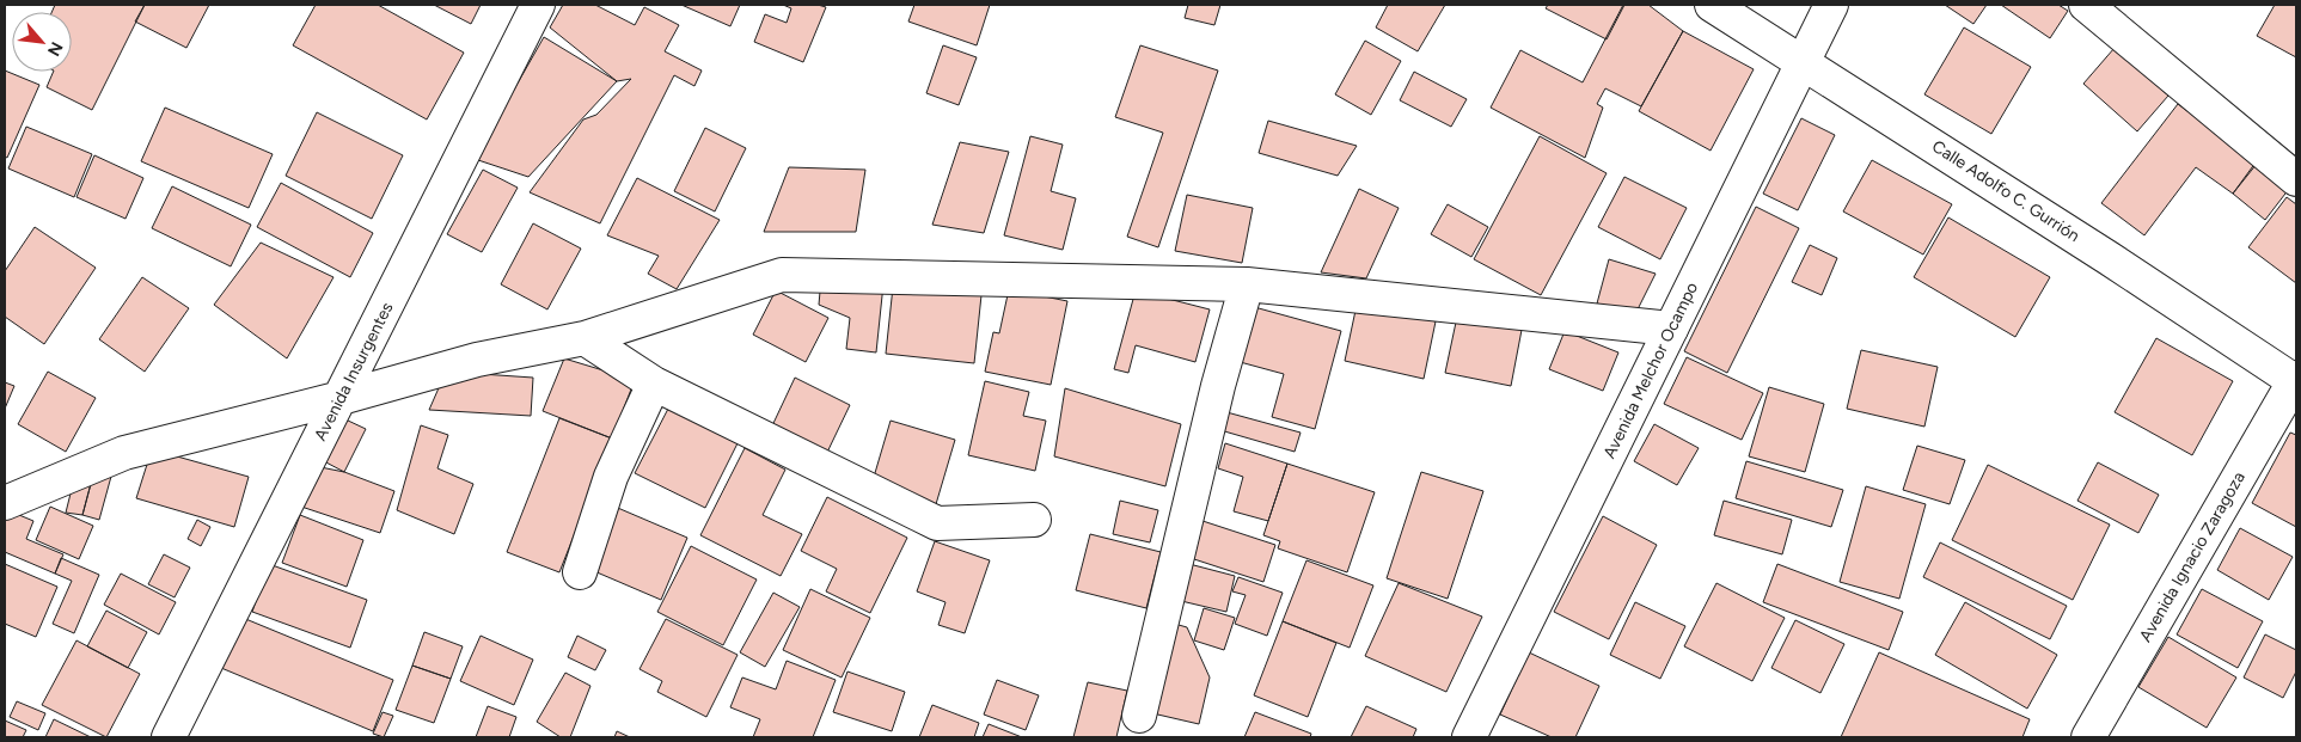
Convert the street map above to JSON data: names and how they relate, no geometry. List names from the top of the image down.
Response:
{
  "streets": {
    "street": [
      "Calle Adolfo C. Gurrión",
      "Avenida Melchor Ocampo",
      "Avenida Insurgentes",
      "Avenida Ignacio Zaragoza"
    ]
  },
  "crossings": [
    ["Calle Adolfo C. Gurrión", "Avenida Melchor Ocampo"],
    ["Calle Adolfo C. Gurrión", "Avenida Ignacio Zaragoza"]
  ],
  "north": "bottom right"
}
